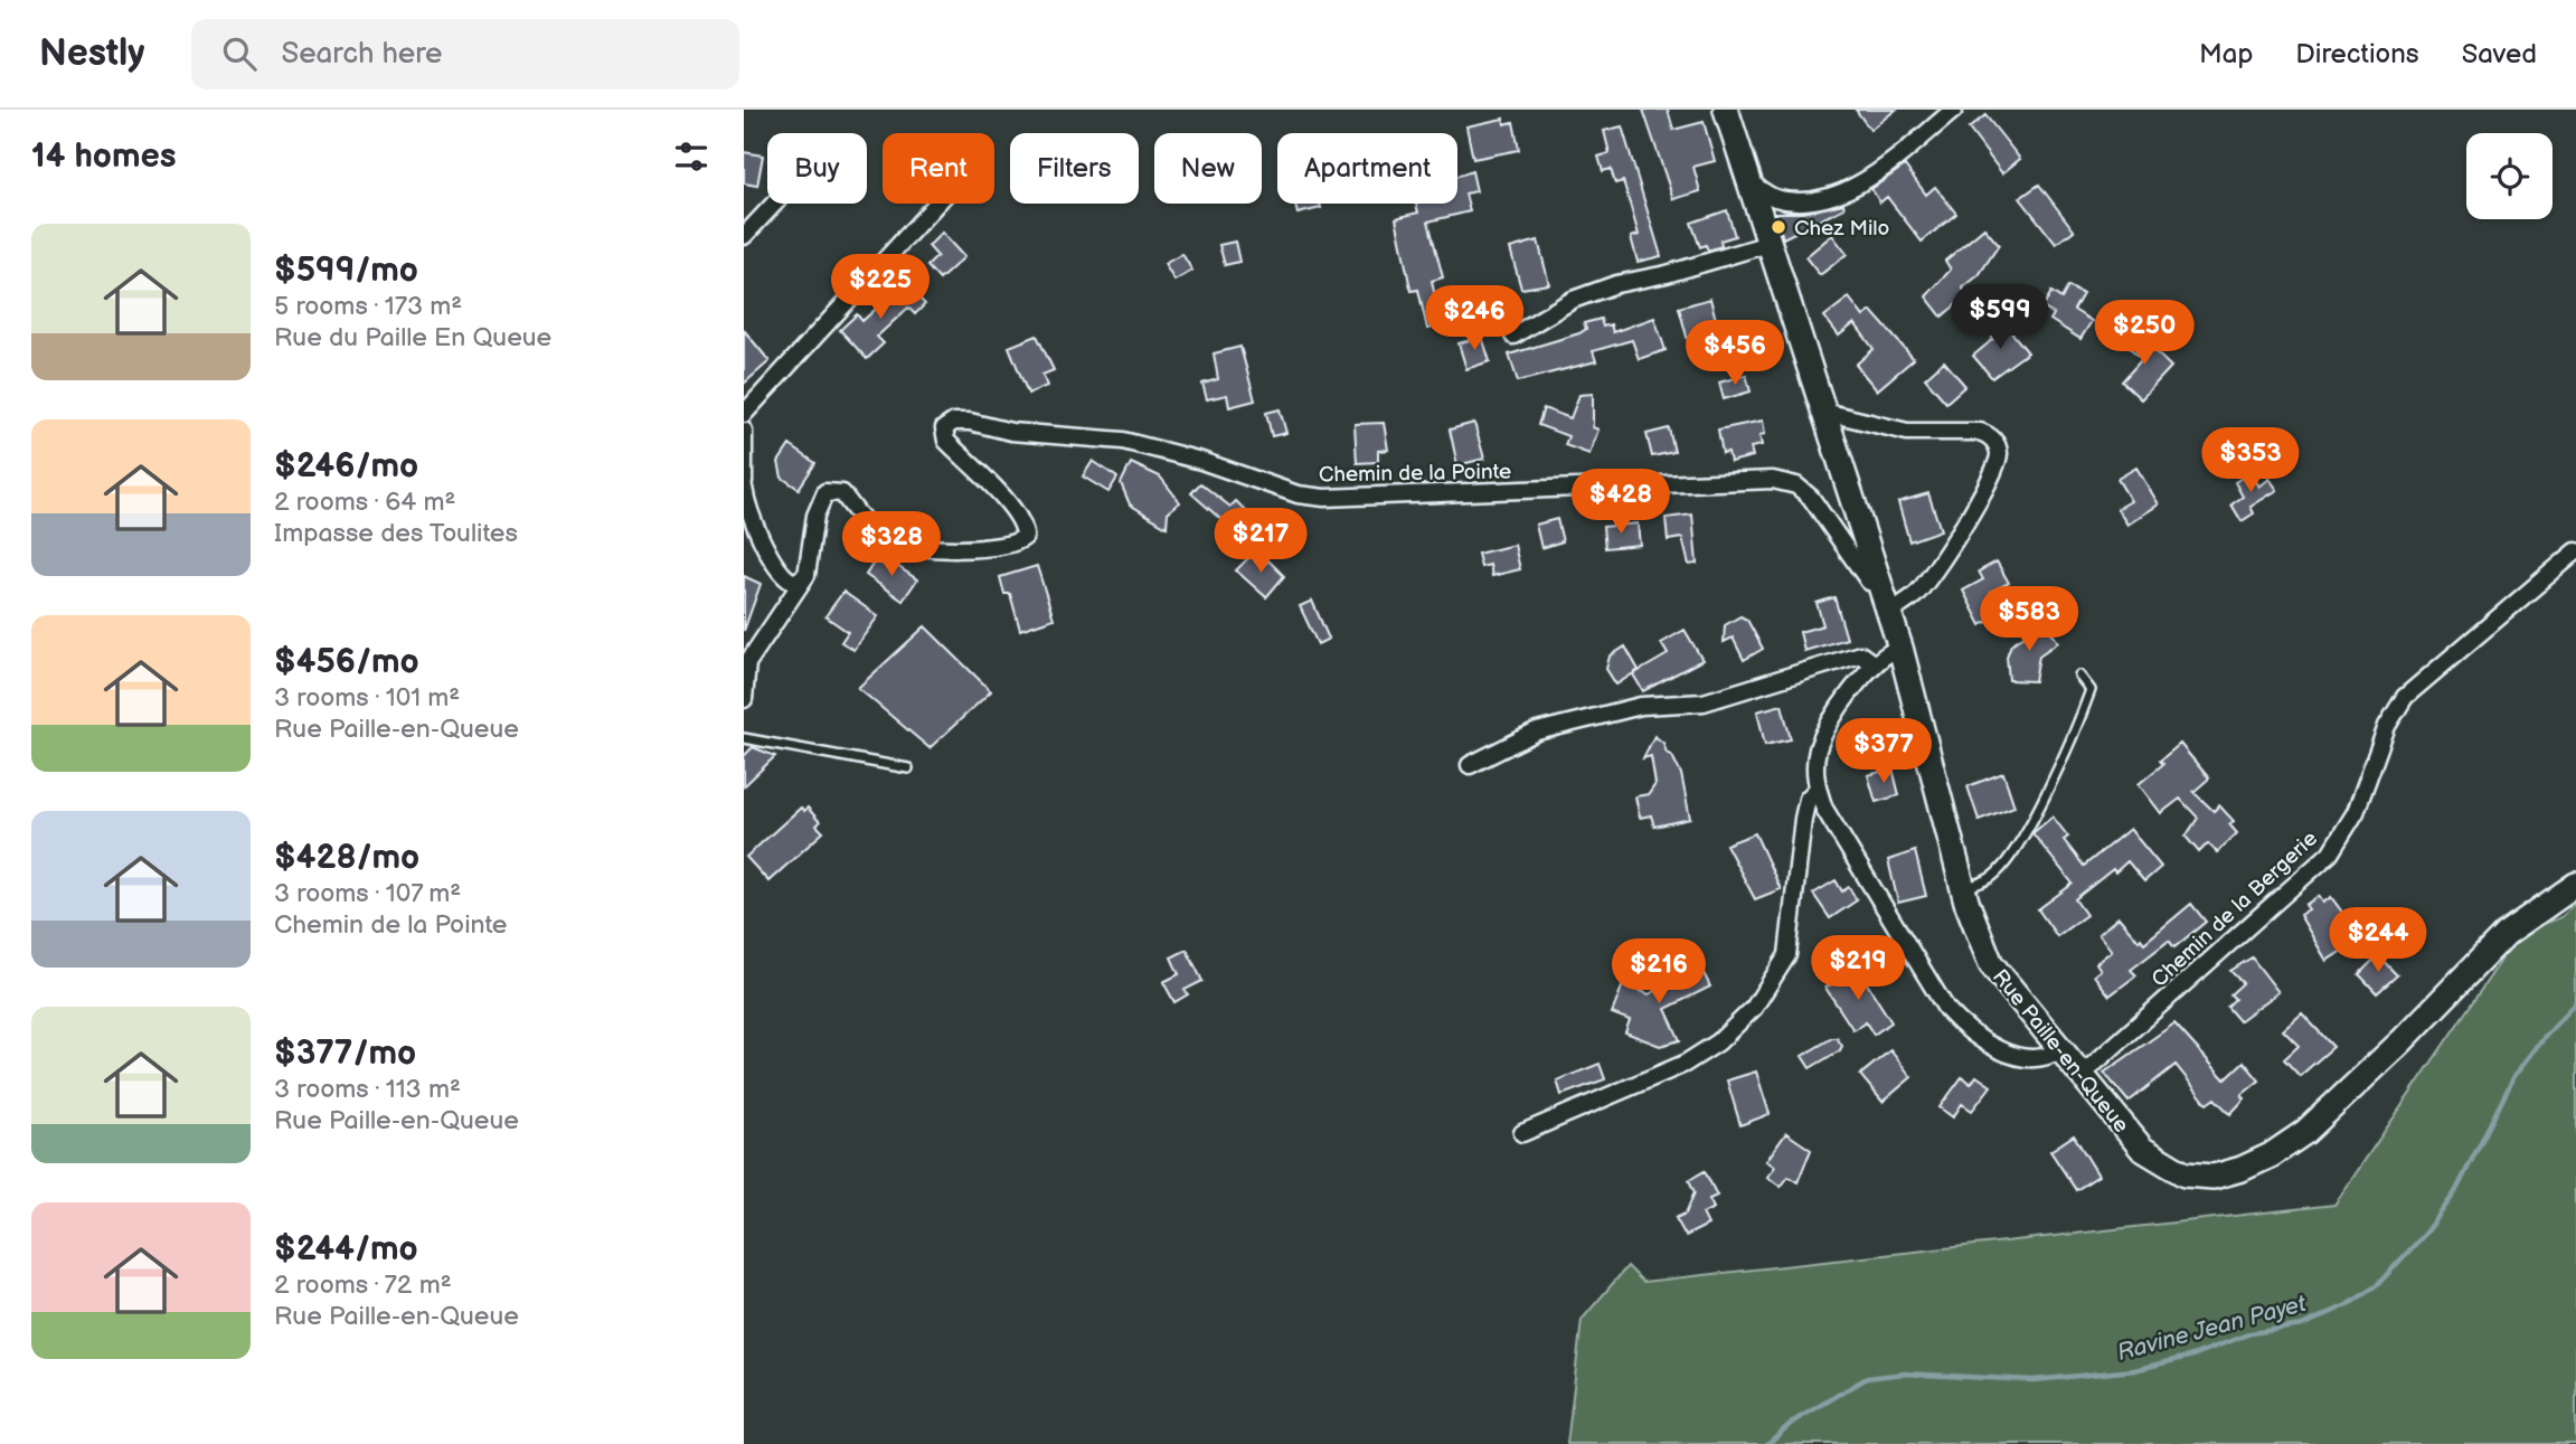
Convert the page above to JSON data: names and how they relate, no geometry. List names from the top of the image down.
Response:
{
  "streets": {
    "main road": ["Rue Paille-en-Queue"],
    "street": ["Chemin de la Pointe", "Chemin de la Bergerie"]
  },
  "crossings": [
    ["Chemin de la Pointe", "Rue Paille-en-Queue"],
    ["Chemin de la Bergerie", "Rue Paille-en-Queue"]
  ],
  "water": ["Ravine Jean Payet"],
  "places": ["Chez Milo"],
  "page": {
    "header": "Nestly",
    "search": "Search here",
    "nav": ["Map", "Directions", "Saved"],
    "heading": "14 homes",
    "chip": [
      "Buy",
      "Rent",
      "Filters",
      "New",
      "Apartment"
    ],
    "list": [
      {
        "name": "$599/mo",
        "note": "5 rooms · 173 m² · Rue du Paille En Queue"
      },
      {
        "name": "$246/mo",
        "note": "2 rooms · 64 m² · Impasse des Toulites"
      },
      {
        "name": "$456/mo",
        "note": "3 rooms · 101 m² · Rue Paille-en-Queue"
      },
      {
        "name": "$428/mo",
        "note": "3 rooms · 107 m² · Chemin de la Pointe"
      },
      {
        "name": "$377/mo",
        "note": "3 rooms · 113 m² · Rue Paille-en-Queue"
      },
      {
        "name": "$244/mo",
        "note": "2 rooms · 72 m² · Rue Paille-en-Queue"
      }
    ],
    "price": [
      "$225",
      "$599",
      "$246",
      "$250",
      "$456",
      "$353",
      "$428",
      "$217",
      "$328",
      "$583",
      "$377",
      "$244",
      "$219",
      "$216"
    ]
  }
}
